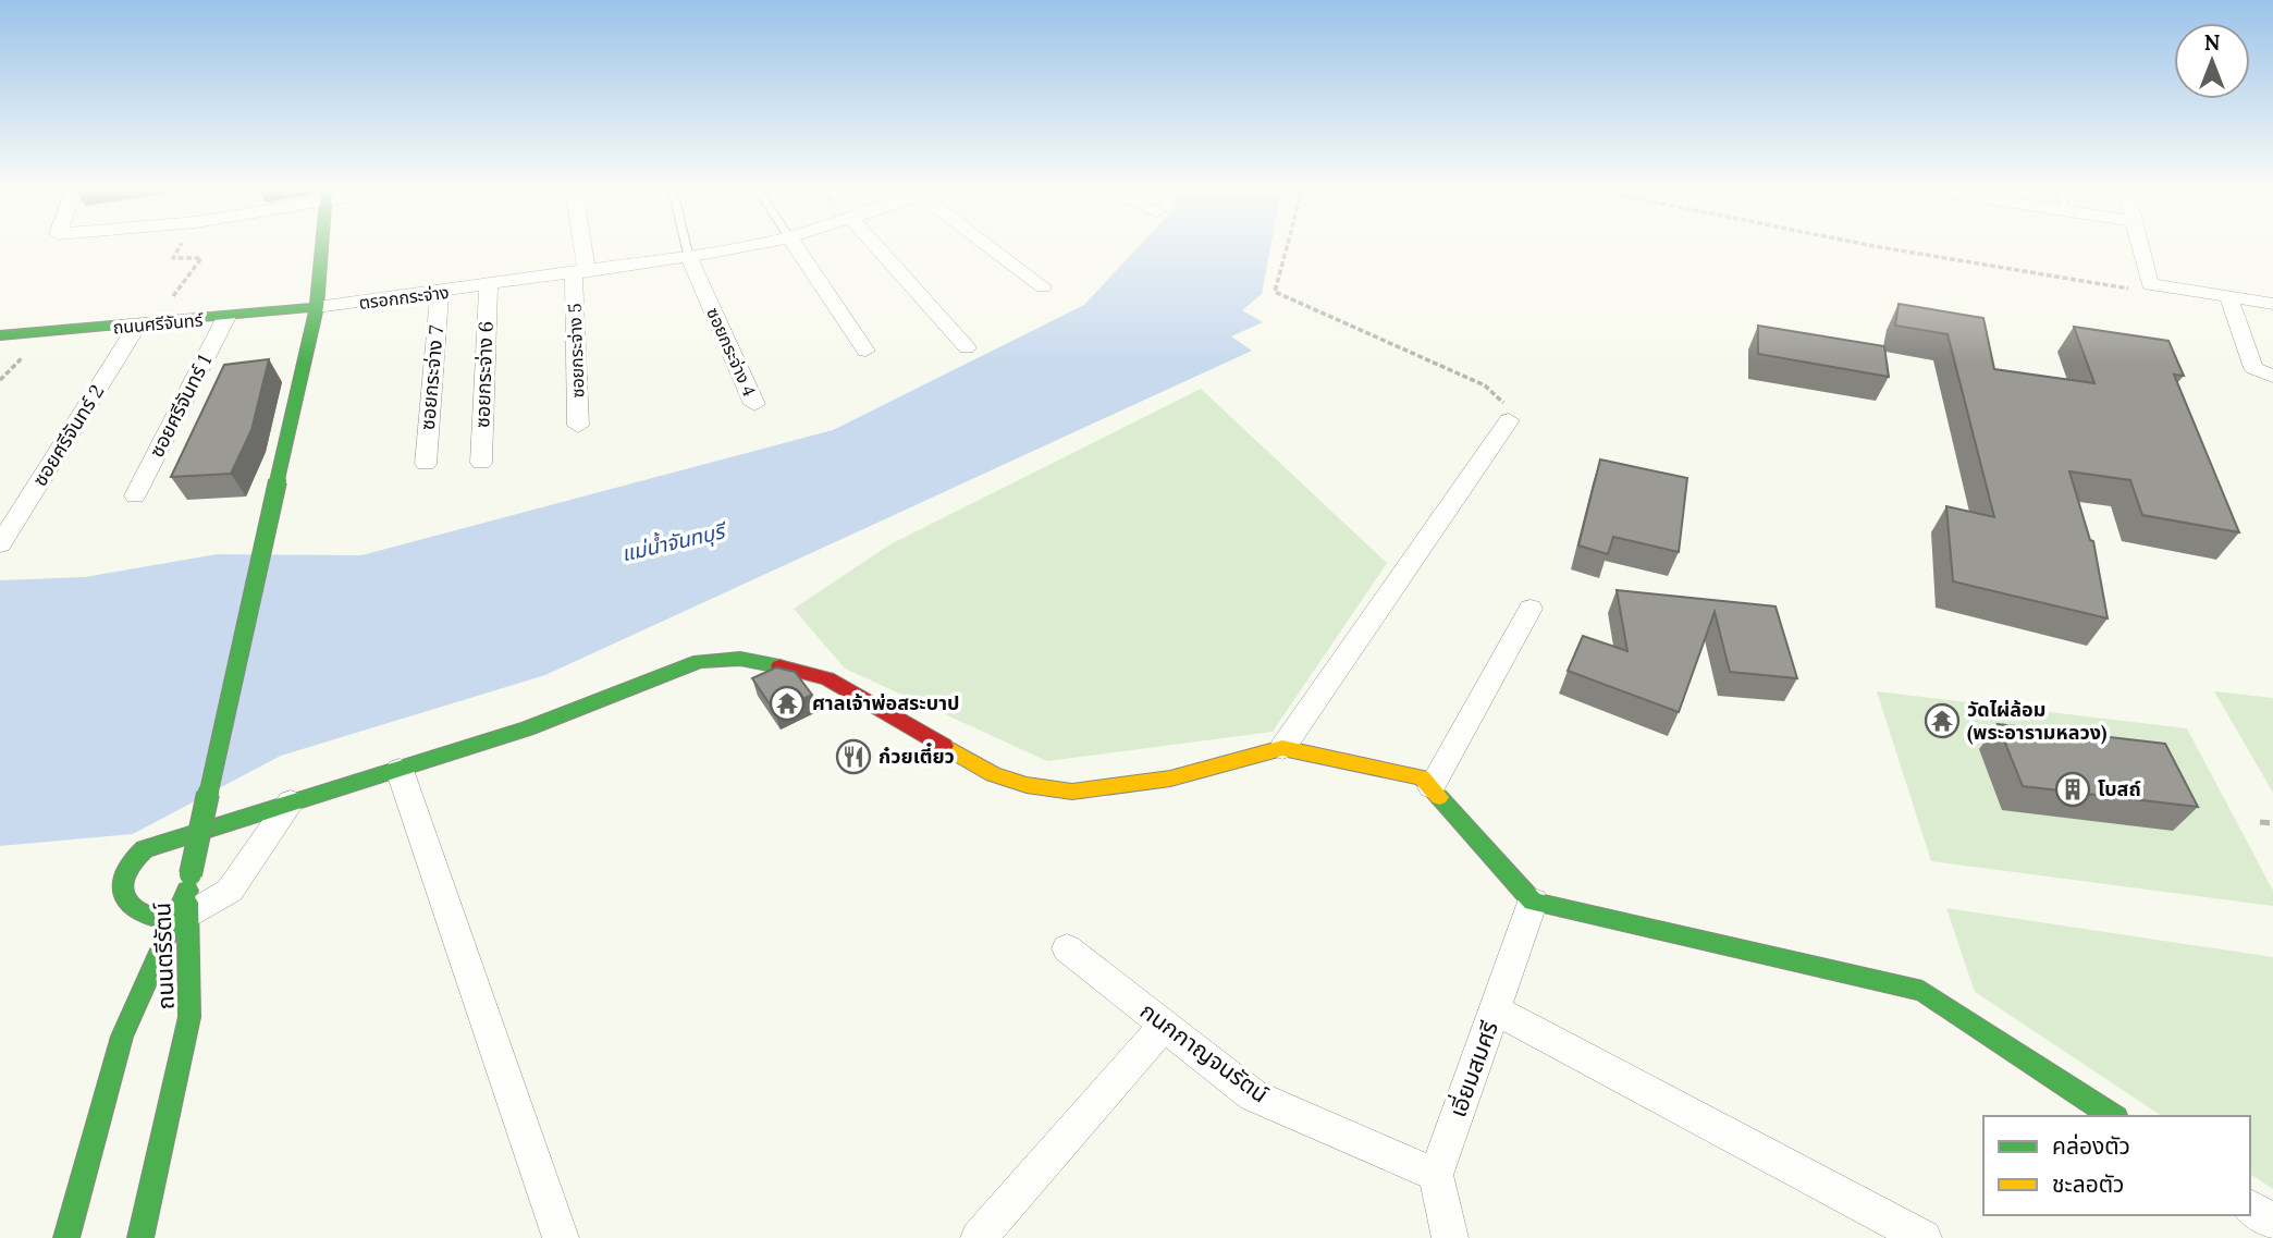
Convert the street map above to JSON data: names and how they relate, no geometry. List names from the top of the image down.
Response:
{
  "streets": {
    "street": [
      "ตรอกกระจ่าง",
      "ถนนศรีจันทร์",
      "ซอยกระจ่าง 5",
      "ซอยกระจ่าง 4",
      "ซอยกระจ่าง 6",
      "ซอยกระจ่าง 7",
      "ซอยศรีจันทร์ 1",
      "ซอยศรีจันทร์ 2",
      "ถนนตรีรัตน์",
      "กนกกาญจนรัตน์",
      "เอี่ยมสมศรี"
    ]
  },
  "crossings": [
    ["ตรอกกระจ่าง", "ถนนศรีจันทร์"],
    ["ตรอกกระจ่าง", "ซอยกระจ่าง 5"],
    ["ตรอกกระจ่าง", "ซอยกระจ่าง 4"],
    ["ตรอกกระจ่าง", "ซอยกระจ่าง 6"],
    ["ตรอกกระจ่าง", "ซอยกระจ่าง 7"],
    ["ตรอกกระจ่าง", "ถนนตรีรัตน์"],
    ["ถนนศรีจันทร์", "ซอยศรีจันทร์ 1"],
    ["ถนนศรีจันทร์", "ซอยศรีจันทร์ 2"],
    ["ถนนศรีจันทร์", "ถนนตรีรัตน์"],
    ["กนกกาญจนรัตน์", "เอี่ยมสมศรี"]
  ],
  "water": ["แม่น้ำจันทบุรี"],
  "places": {
    "temple": ["ศาลเจ้าพ่อสระบาป", "วัดไผ่ล้อม (พระอารามหลวง)"],
    "restaurant": ["ก๋วยเตี๋ยว"],
    "building": ["โบสถ์"]
  },
  "legend": ["คล่องตัว", "ชะลอตัว"],
  "north": "top"
}
